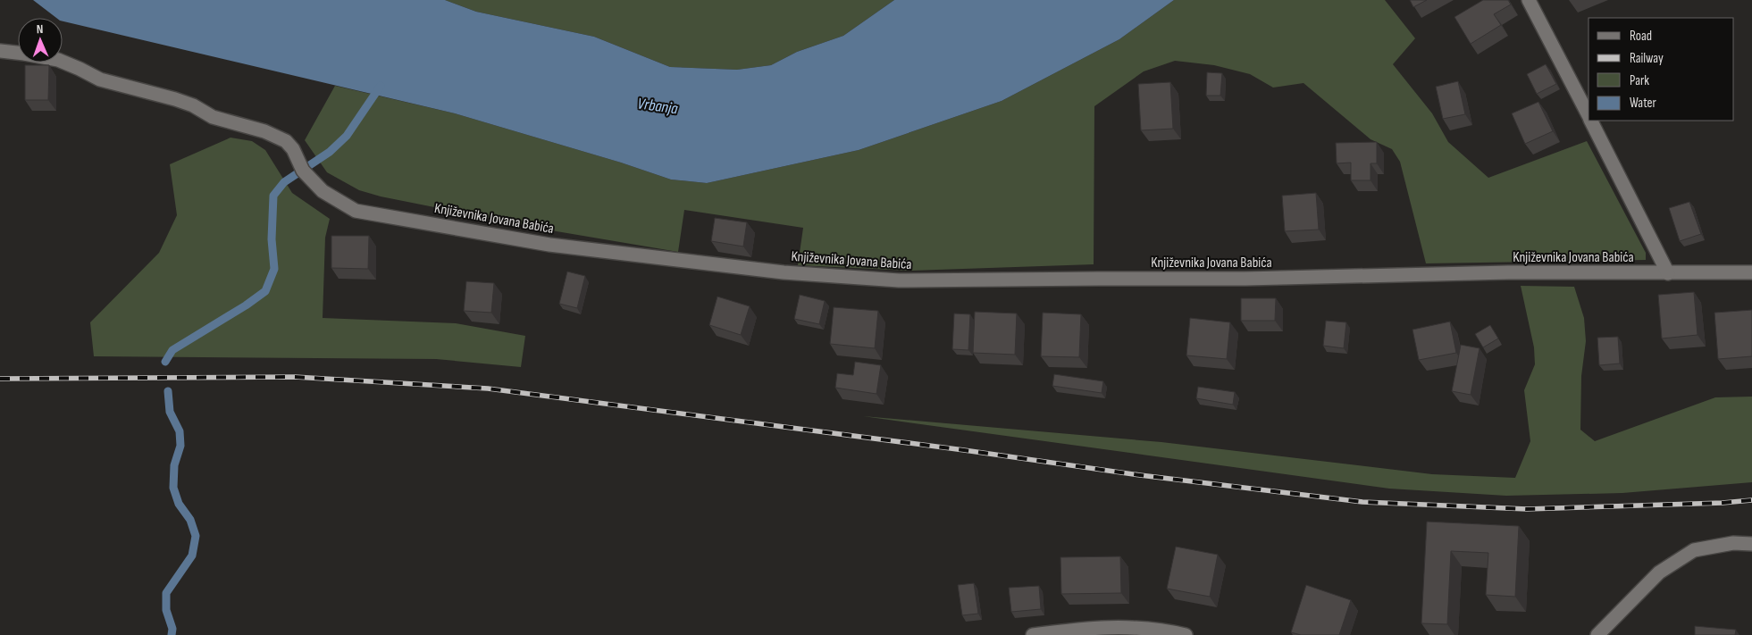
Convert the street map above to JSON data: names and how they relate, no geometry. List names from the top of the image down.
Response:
{
  "streets": {
    "street": ["Književnika Jovana Babića"]
  },
  "water": ["Vrbanja"],
  "legend": [
    "Road",
    "Railway",
    "Park",
    "Water"
  ],
  "north": "top"
}
